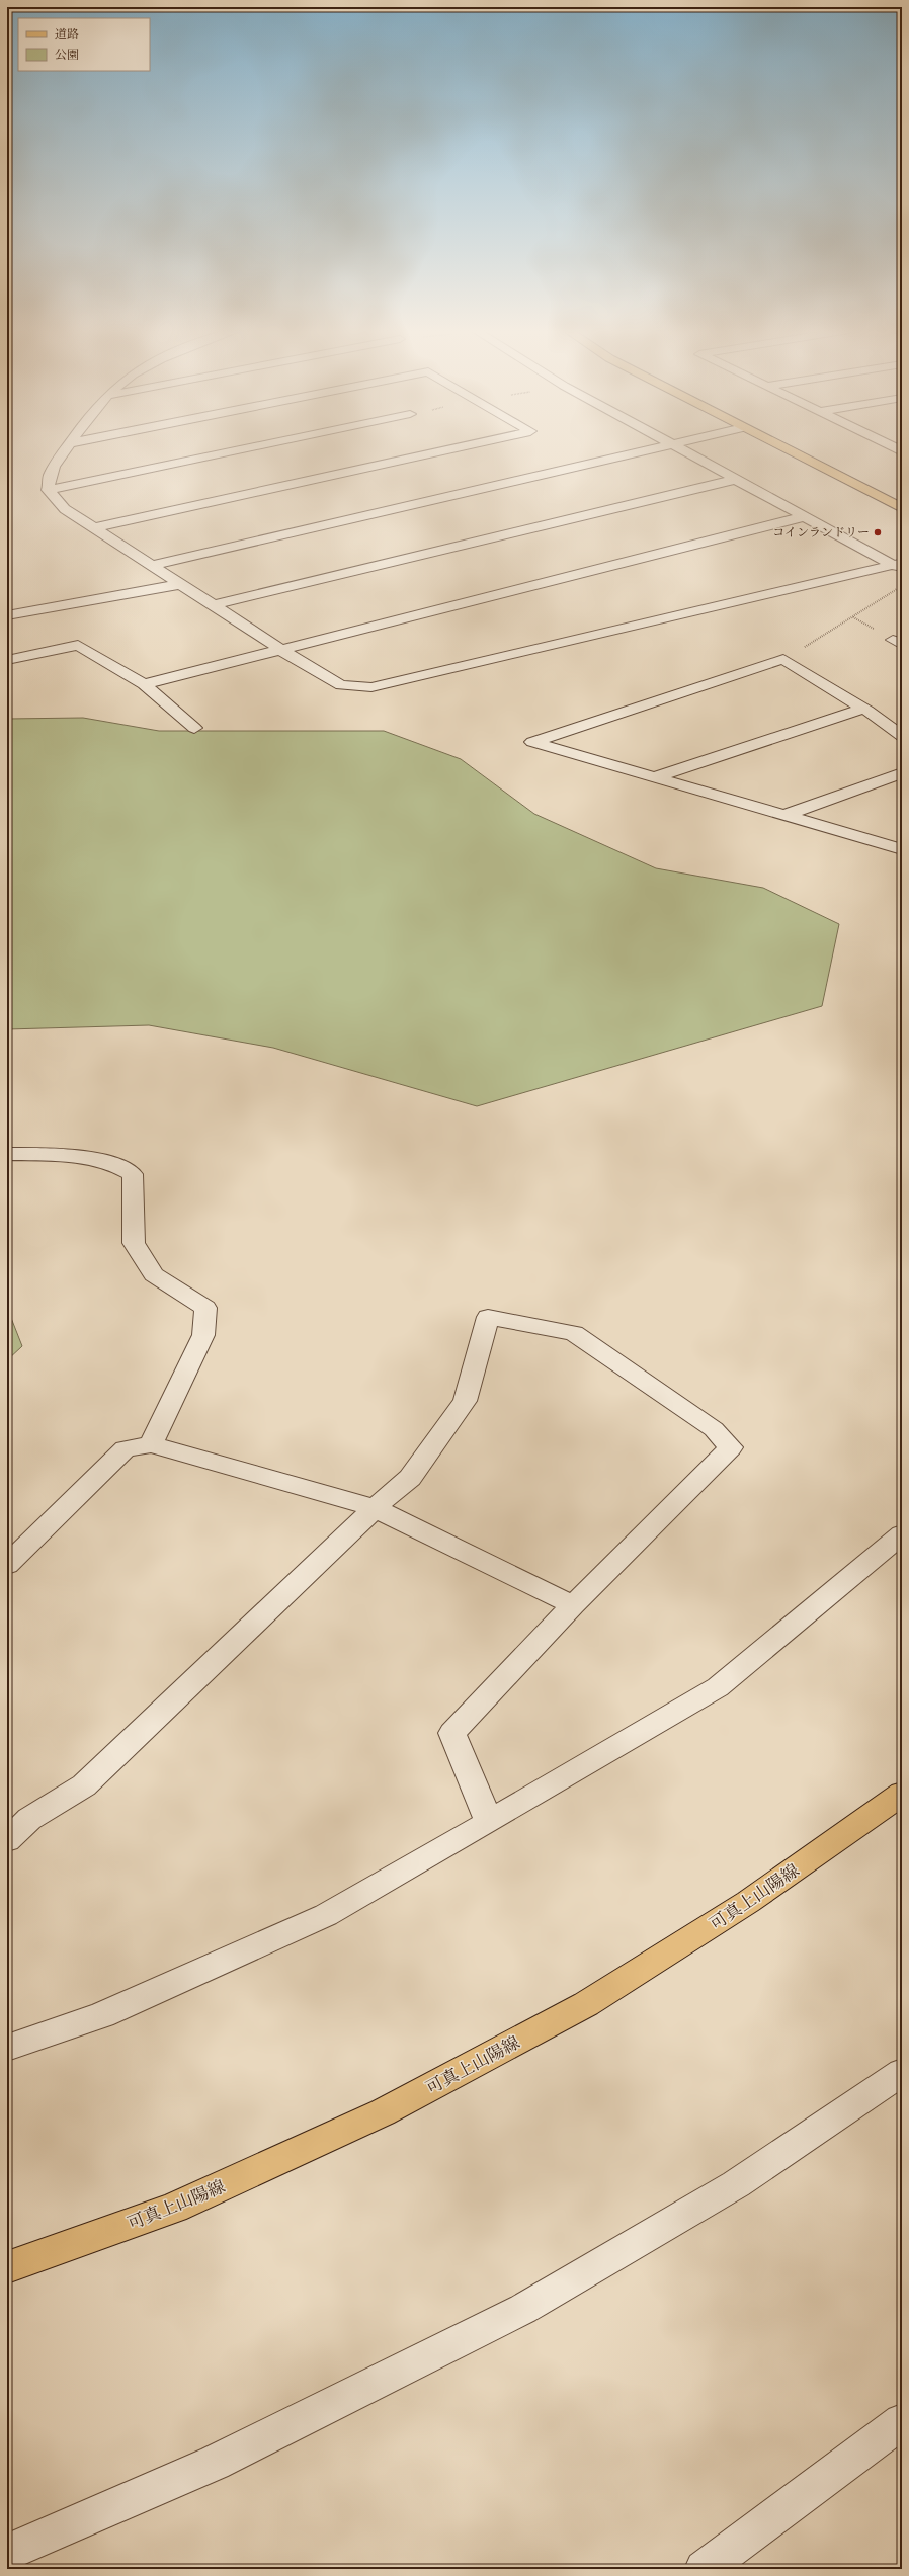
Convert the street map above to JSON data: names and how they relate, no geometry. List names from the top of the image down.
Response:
{
  "streets": {
    "main road": ["可真上山陽線"]
  },
  "places": ["コインランドリー"],
  "legend": ["道路", "公園"]
}
